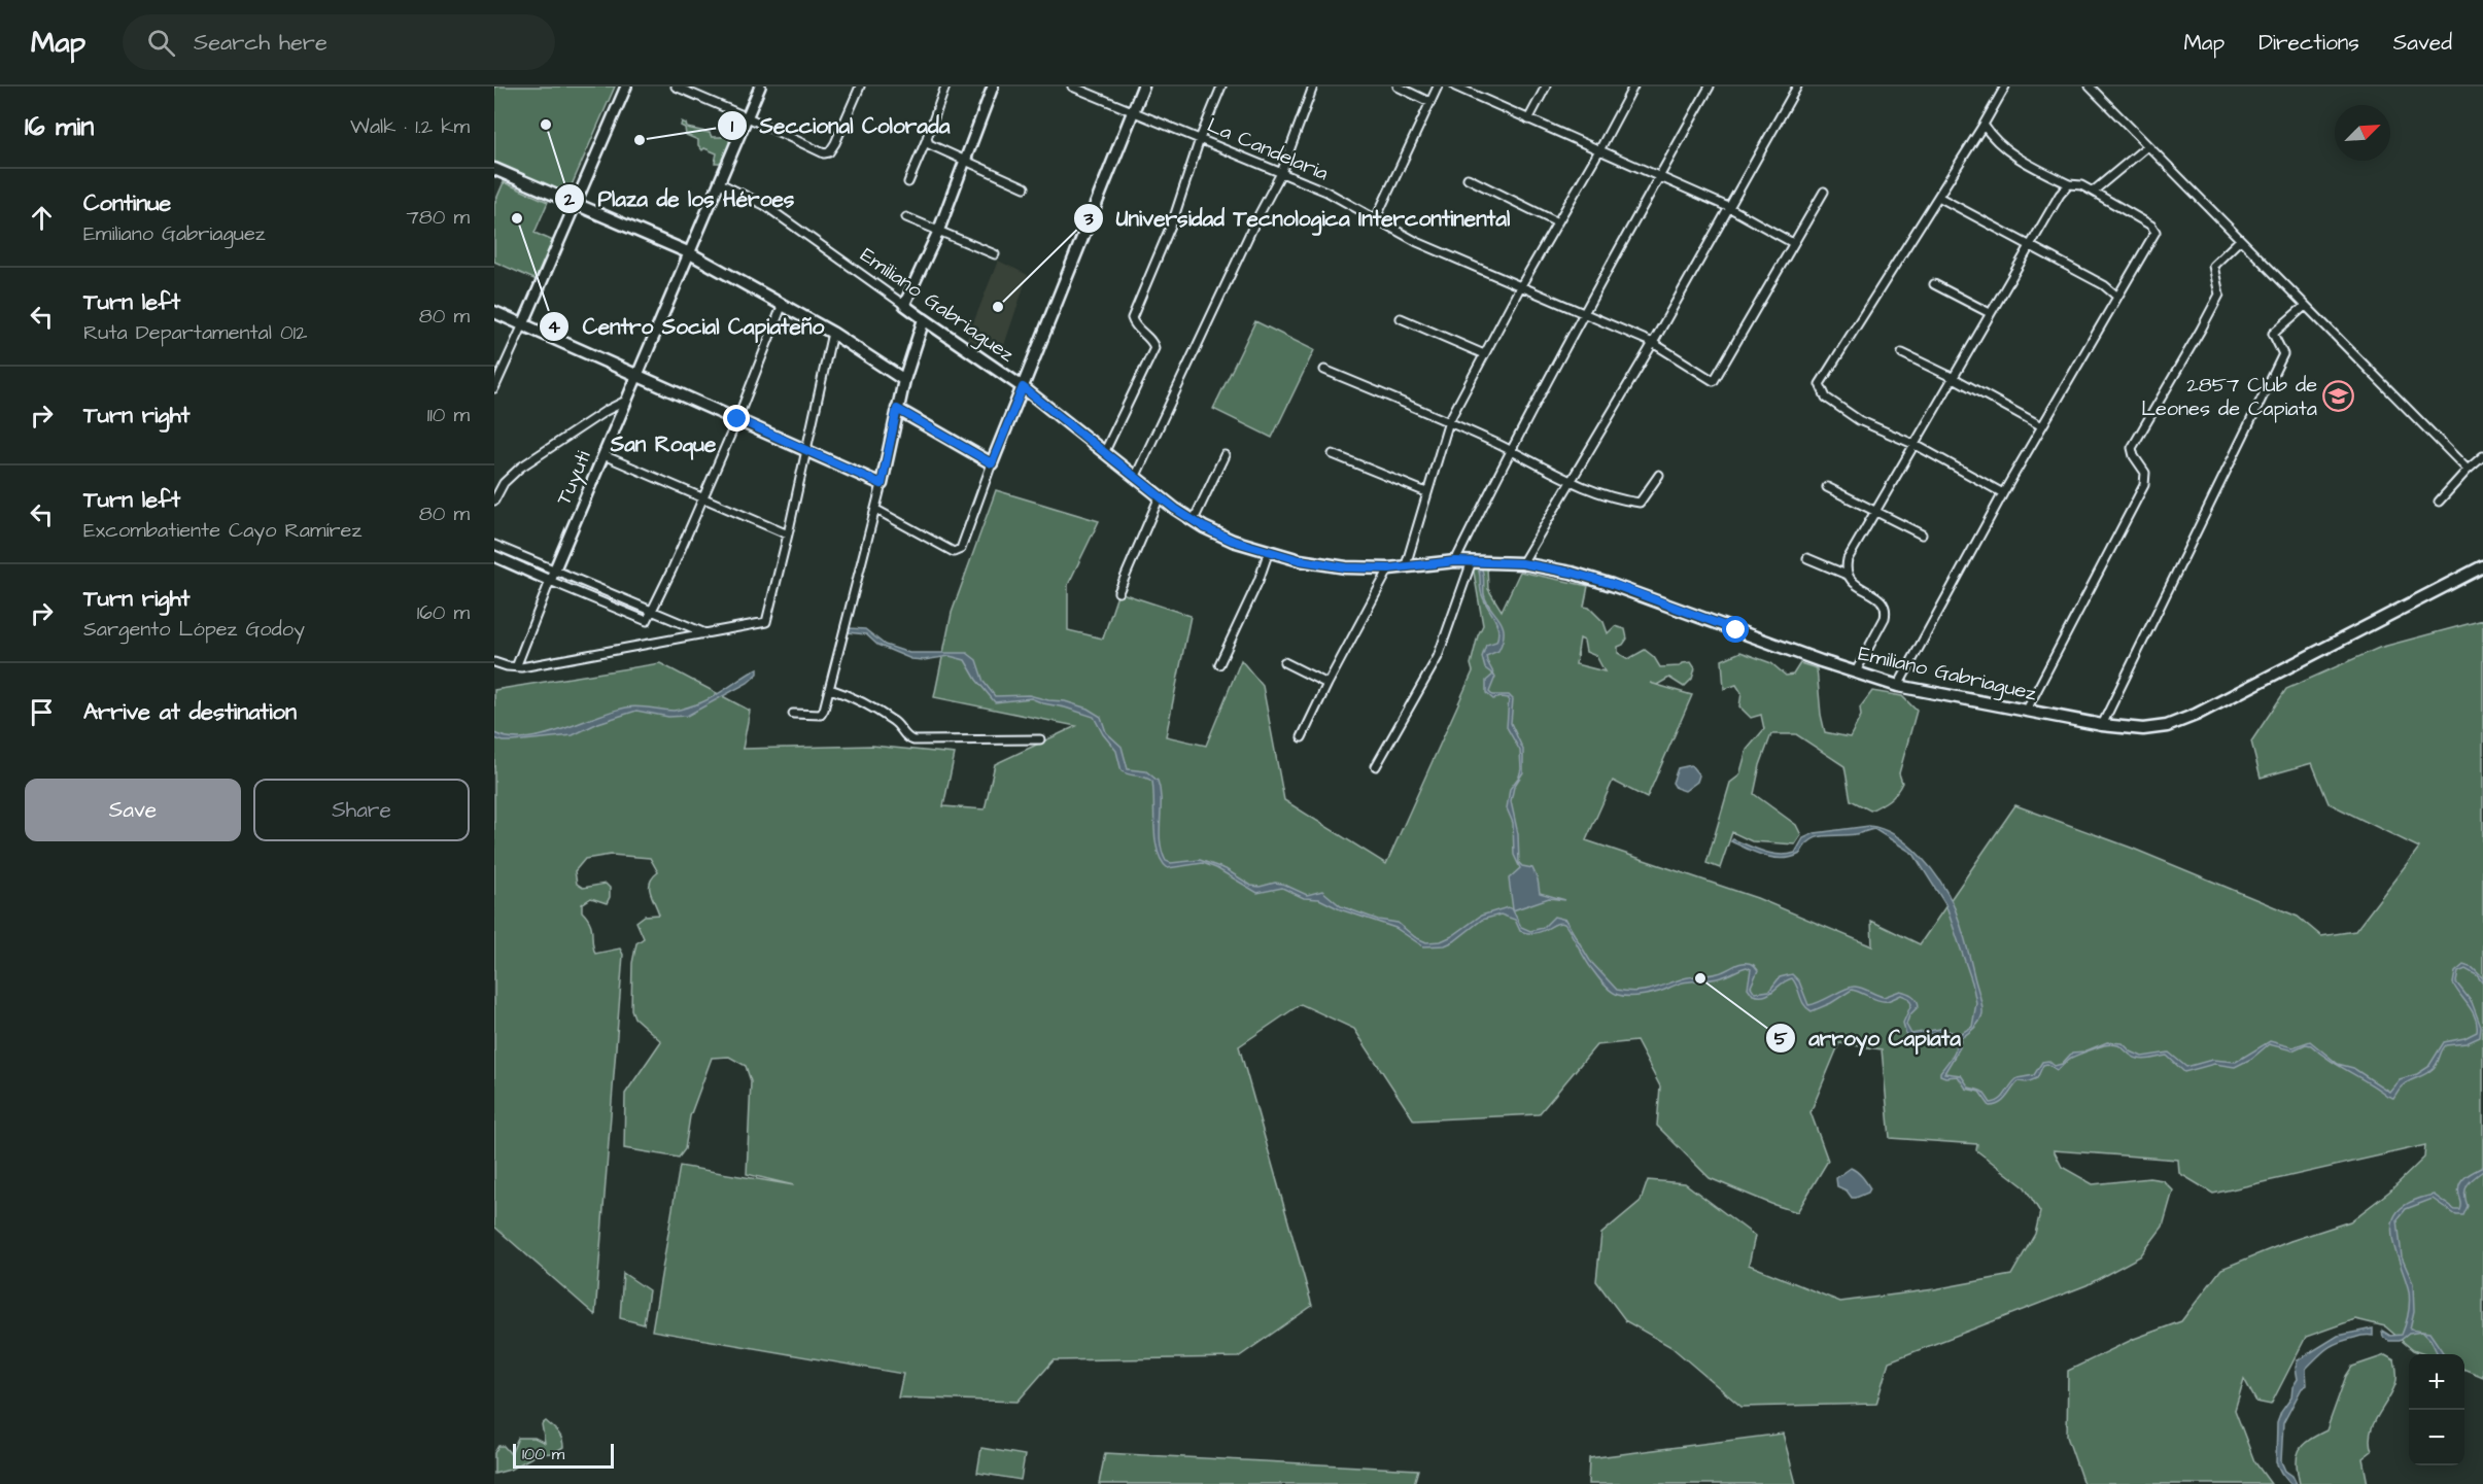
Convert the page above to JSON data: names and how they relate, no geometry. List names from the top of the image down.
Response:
{
  "streets": {
    "main road": ["Emiliano Gabriaguez"],
    "street": ["La Candelaria", "Tuyuti"]
  },
  "crossings": [
    ["Emiliano Gabriaguez", "Tuyuti"]
  ],
  "districts": ["San Roque"],
  "places": {
    "other": [
      "Plaza de los Héroes",
      "Seccional Colorada",
      "Centro Social Capiateño",
      "Universidad Tecnologica Intercontinental",
      "arroyo Capiata"
    ],
    "school or university": ["2857 Club de Leones de Capiata"]
  },
  "scale_bar": "100 m",
  "north": "top right",
  "page": {
    "header": "Map",
    "search": "Search here",
    "nav": ["Map", "Directions", "Saved"],
    "heading": ["16 min", "Walk · 1.2 km"],
    "list": [
      ["Continue", "Emiliano Gabriaguez", "780 m"],
      ["Turn left", "Ruta Departamental 012", "80 m"],
      ["Turn right", "110 m"],
      ["Turn left", "Excombatiente Cayo Ramírez", "80 m"],
      ["Turn right", "Sargento López Godoy", "160 m"],
      "Arrive at destination"
    ],
    "buttons": ["Save", "Share"],
    "map_buttons": ["+", "−"],
    "scale": "100 m"
  }
}
